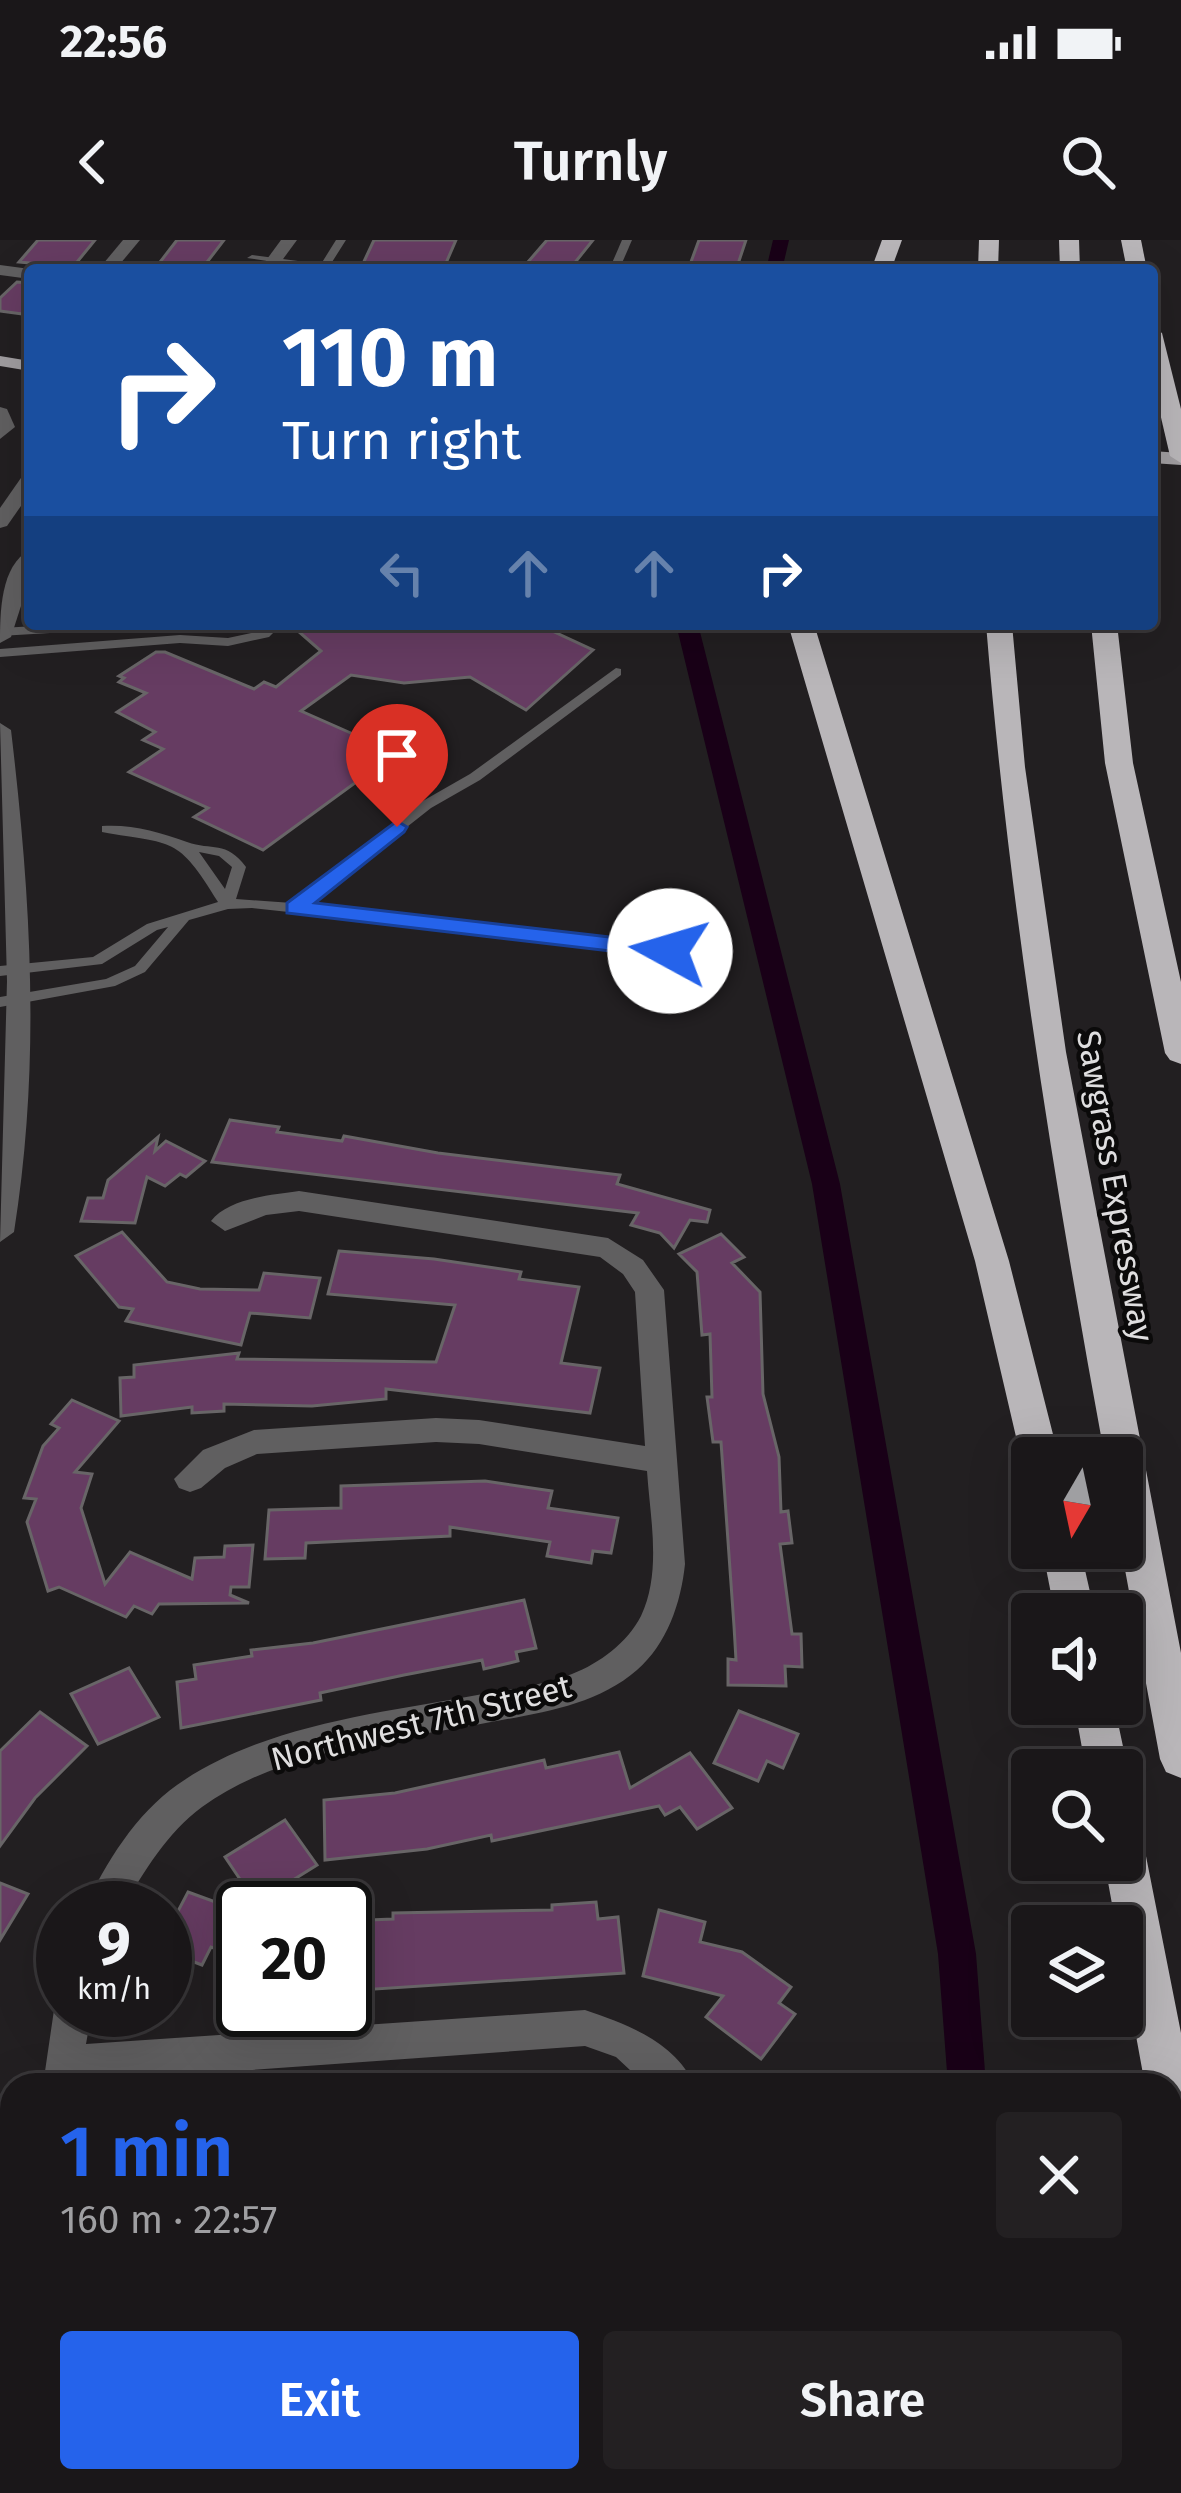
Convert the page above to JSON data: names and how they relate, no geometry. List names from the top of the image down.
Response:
{
  "streets": {
    "highway": ["Sawgrass Expressway"],
    "street": ["Northwest 7th Street"]
  },
  "north": "bottom",
  "page": {
    "status": "22:56",
    "header": "Turnly",
    "turn": ["110 m", "Turn right"],
    "speed": "9 km/h",
    "limit": "20",
    "heading": ["1 min", "160 m · 22:57"],
    "buttons": ["Exit", "Share"]
  }
}
